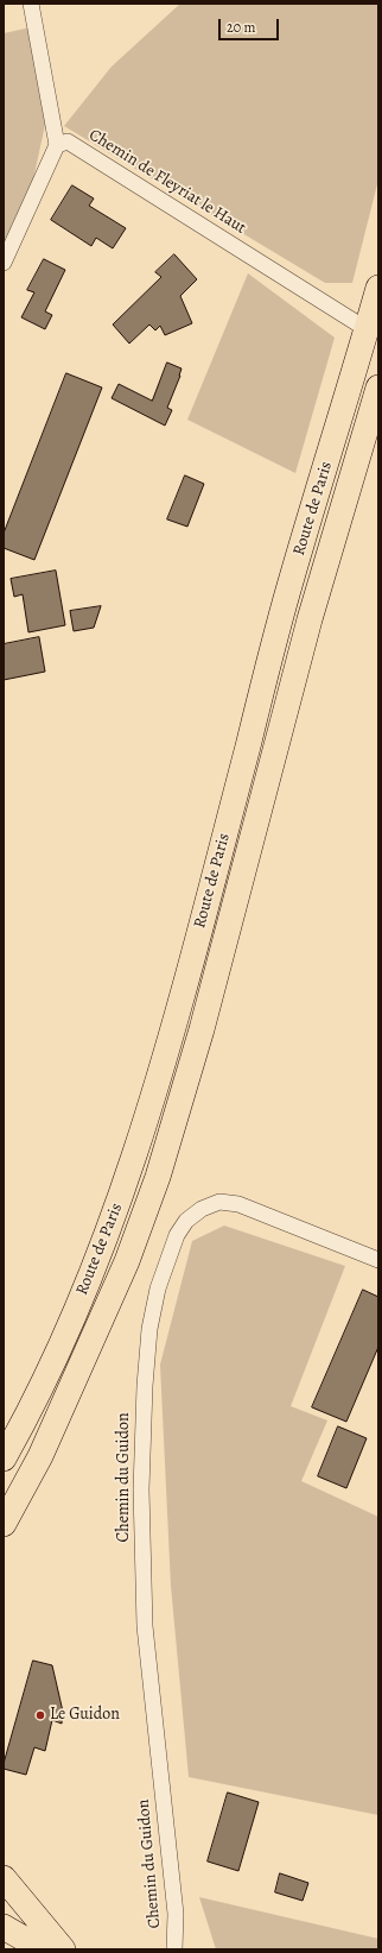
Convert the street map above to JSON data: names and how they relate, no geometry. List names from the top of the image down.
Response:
{
  "streets": {
    "main road": ["Route de Paris"],
    "street": ["Chemin de Fleyriat le Haut", "Chemin du Guidon"]
  },
  "crossings": [
    ["Chemin de Fleyriat le Haut", "Route de Paris"]
  ],
  "places": ["Le Guidon"],
  "scale_bar": "20 m"
}
